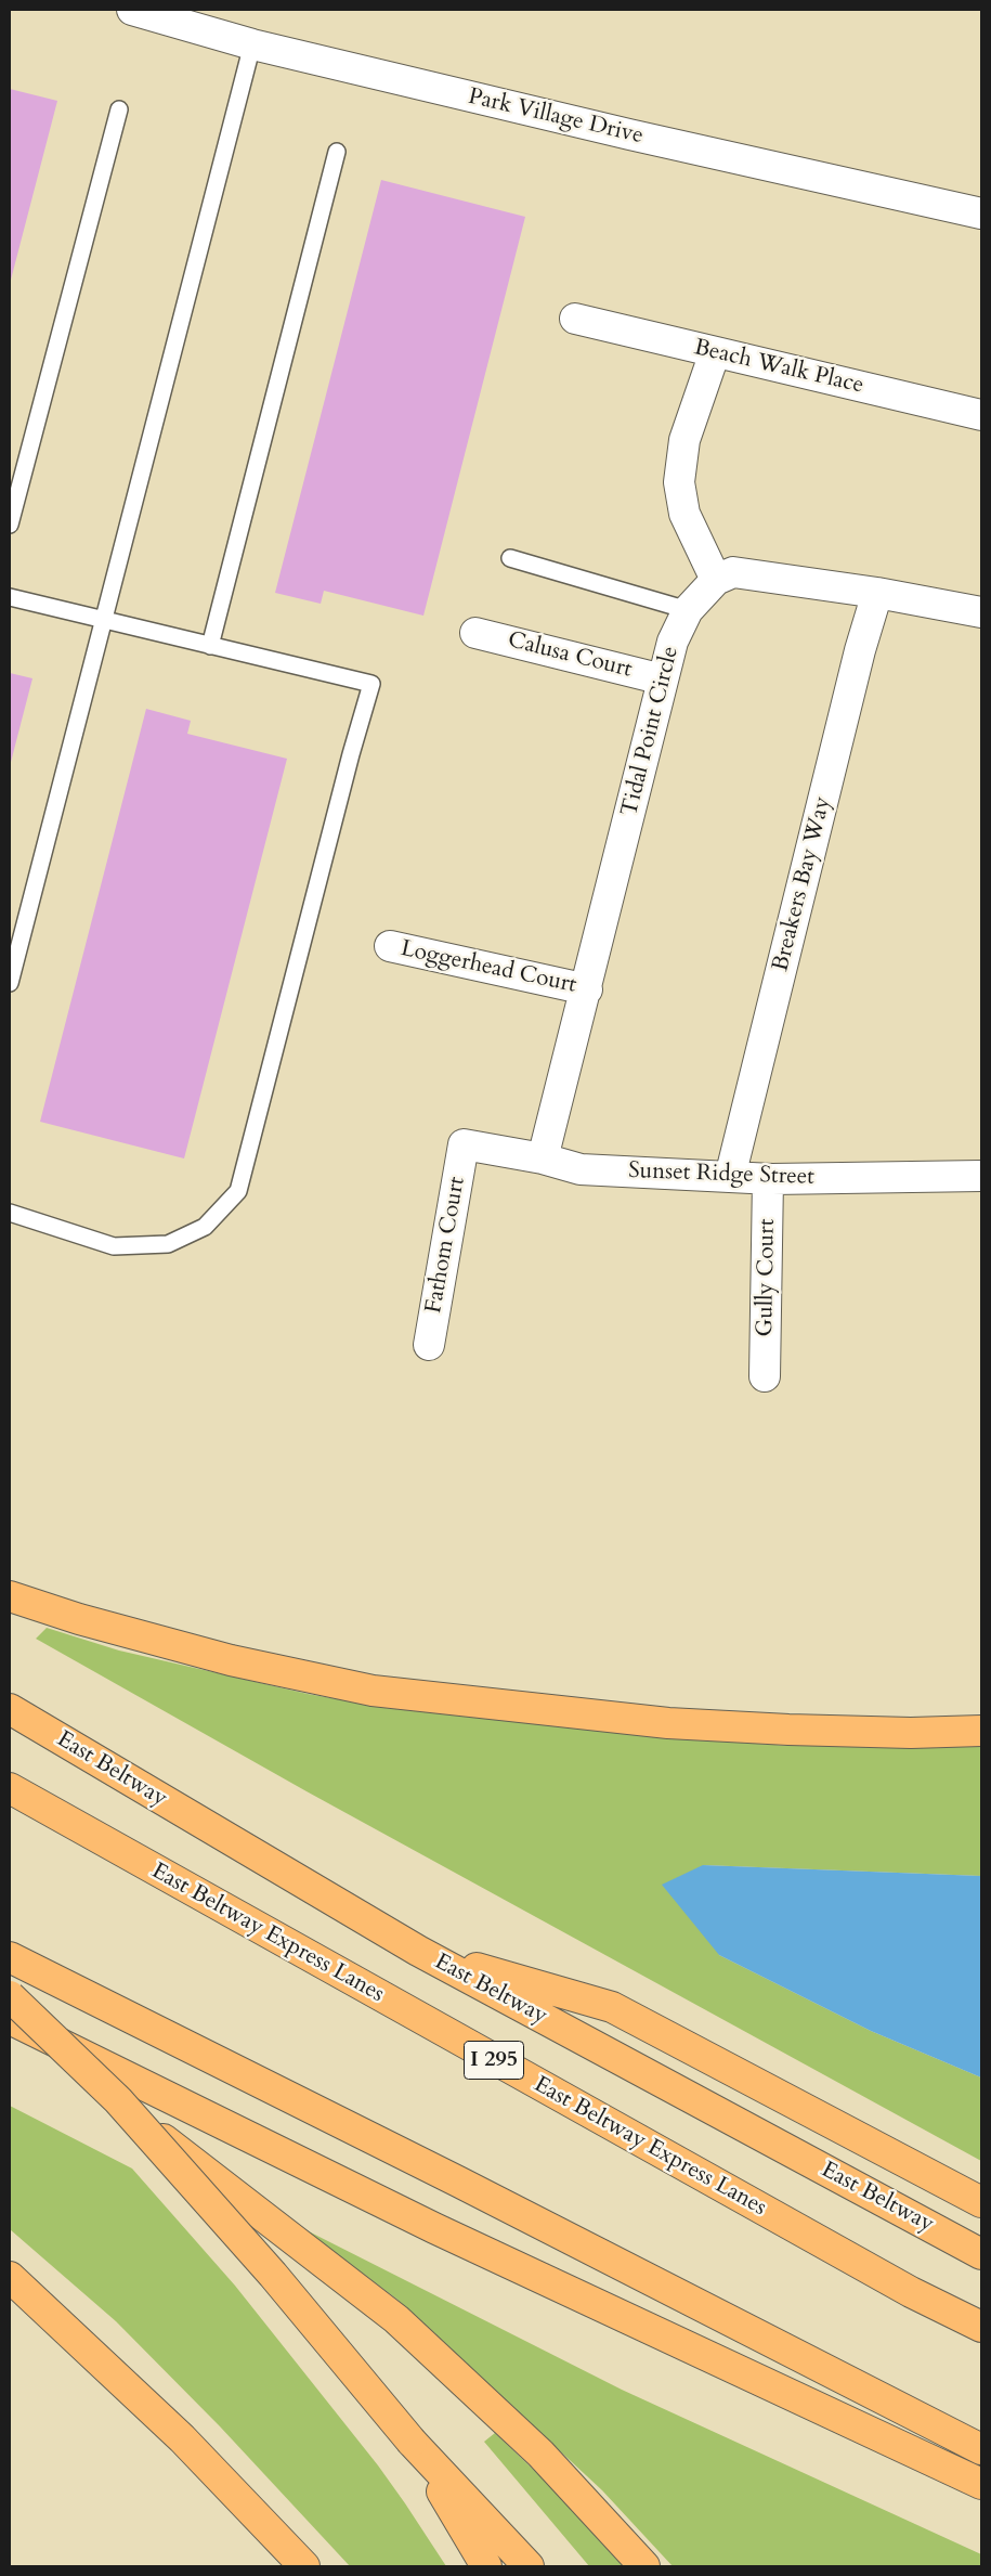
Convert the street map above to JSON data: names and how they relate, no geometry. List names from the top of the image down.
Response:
{
  "streets": {
    "highway": ["East Beltway", "East Beltway Express Lanes", "I 295"],
    "street": [
      "Park Village Drive",
      "Beach Walk Place",
      "Calusa Court",
      "Tidal Point Circle",
      "Breakers Bay Way",
      "Loggerhead Court",
      "Sunset Ridge Street",
      "Fathom Court",
      "Gully Court"
    ]
  },
  "crossings": [
    ["Calusa Court", "Tidal Point Circle"],
    ["Tidal Point Circle", "Loggerhead Court"],
    ["Tidal Point Circle", "Sunset Ridge Street"],
    ["Breakers Bay Way", "Sunset Ridge Street"],
    ["Sunset Ridge Street", "Fathom Court"],
    ["Sunset Ridge Street", "Gully Court"]
  ]
}
